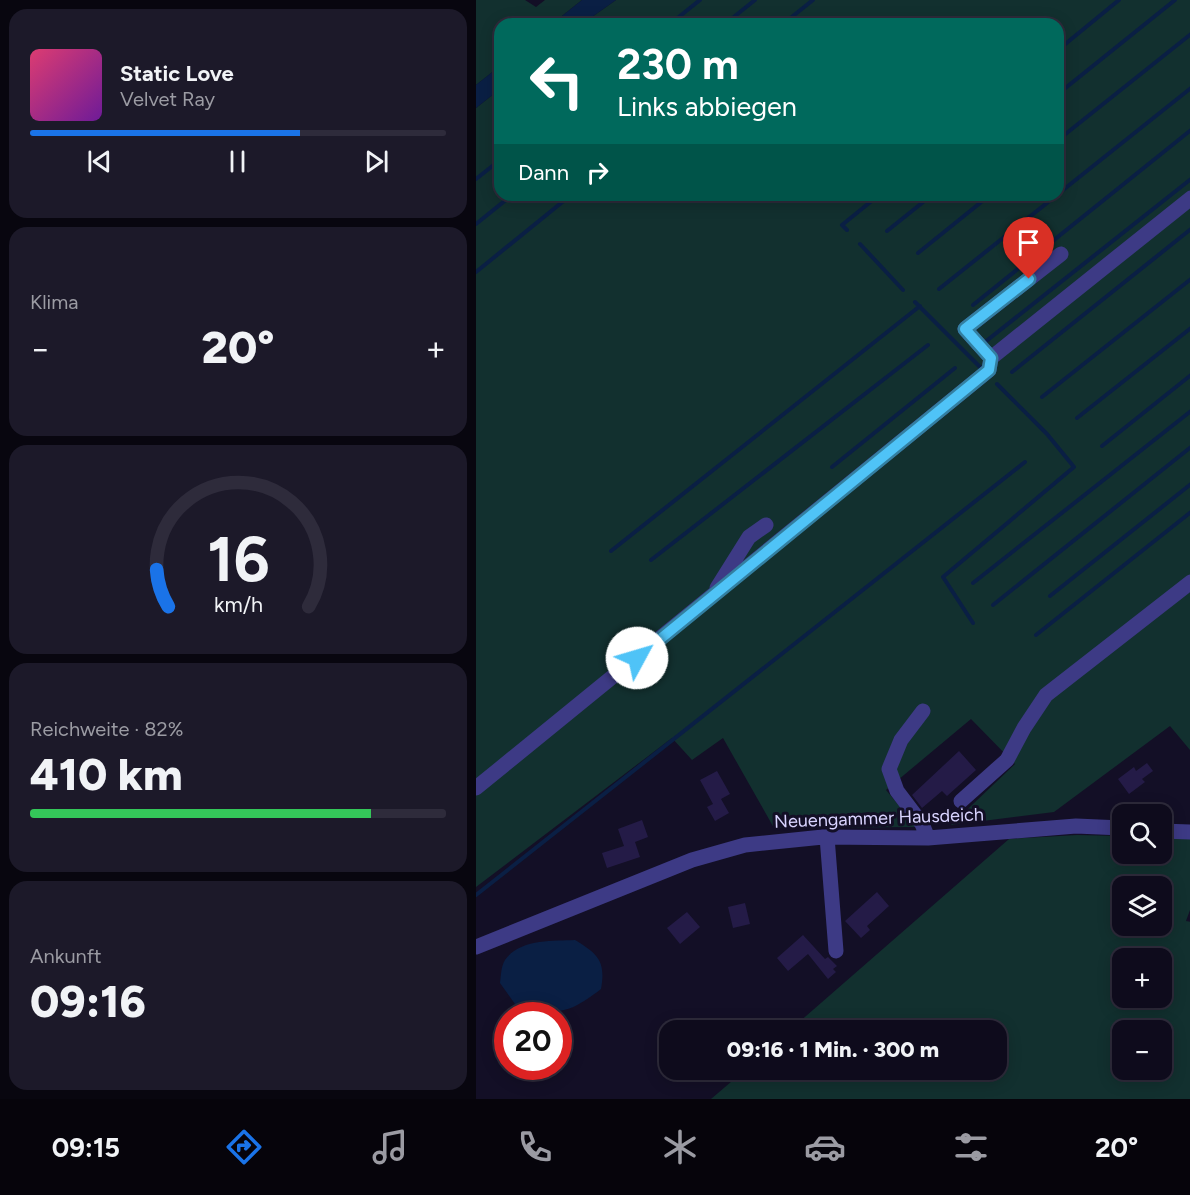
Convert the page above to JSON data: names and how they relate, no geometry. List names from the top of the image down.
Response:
{
  "streets": {
    "street": ["Neuengammer Hausdeich"]
  },
  "page": {
    "turn": ["230 m", "Links abbiegen"],
    "song": ["Static Love", "Velvet Ray"],
    "then": "Dann",
    "tile": [
      "Klima",
      ["Reichweite · 82%", "410 km"],
      ["Ankunft", "09:16"]
    ],
    "heat": ["−", "20°", "+"],
    "map_buttons": ["+", "−"],
    "limit": "20",
    "trip": "09:16 · 1 Min. · 300 m",
    "tabs": ["09:15", "20°"],
    "gauge": ["16", "km/h"]
  }
}
